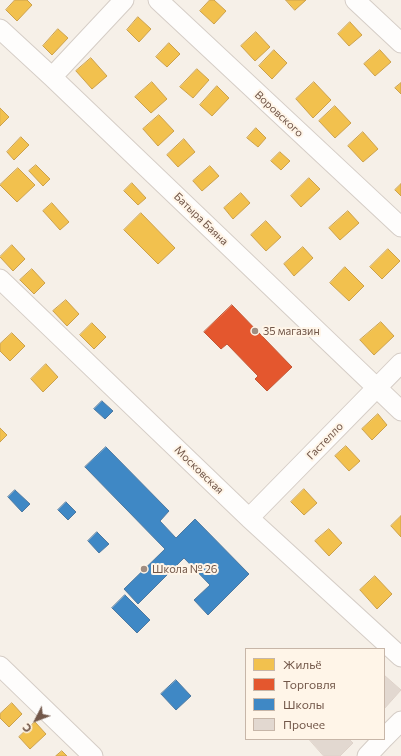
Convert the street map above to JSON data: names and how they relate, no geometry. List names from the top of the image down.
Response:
{
  "streets": {
    "street": [
      "Воровского",
      "Батыра Баяна",
      "Гастелло",
      "Московская"
    ]
  },
  "crossings": [
    ["Батыра Баяна", "Гастелло"],
    ["Гастелло", "Московская"]
  ],
  "places": ["35 магазин", "Школа № 26"],
  "legend": [
    "Жильё",
    "Торговля",
    "Школы",
    "Прочее"
  ],
  "north": "bottom left"
}
